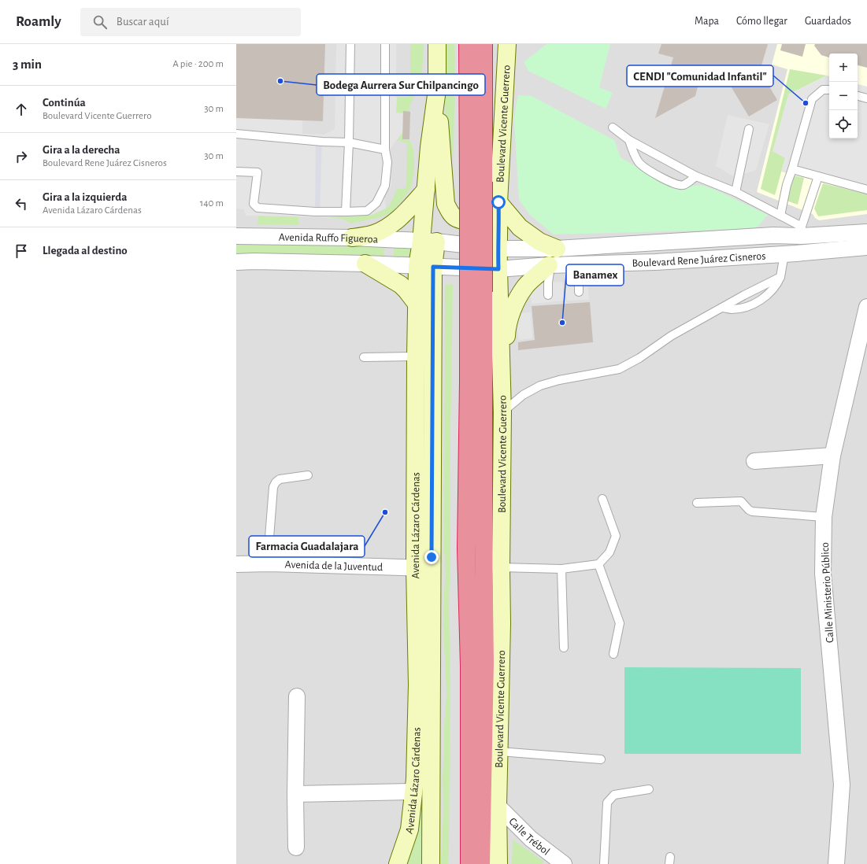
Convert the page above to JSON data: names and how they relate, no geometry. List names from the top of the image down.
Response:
{
  "streets": {
    "highway": ["Boulevard Vicente Guerrero"],
    "main road": ["Avenida Lázaro Cárdenas"],
    "street": [
      "Avenida Ruffo Figueroa",
      "Boulevard Rene Juárez Cisneros",
      "Avenida de la Juventud",
      "Calle Ministerio Público",
      "Calle Trébol"
    ]
  },
  "crossings": [
    ["Boulevard Vicente Guerrero", "Boulevard Rene Juárez Cisneros"],
    ["Boulevard Vicente Guerrero", "Calle Trébol"],
    ["Avenida Ruffo Figueroa", "Boulevard Rene Juárez Cisneros"],
    ["Avenida Ruffo Figueroa", "Avenida Lázaro Cárdenas"],
    ["Boulevard Rene Juárez Cisneros", "Avenida Lázaro Cárdenas"],
    ["Avenida Lázaro Cárdenas", "Avenida de la Juventud"]
  ],
  "places": [
    "Bodega Aurrera Sur Chilpancingo",
    "CENDI \"Comunidad Infantil\"",
    "Banamex",
    "Farmacia Guadalajara"
  ],
  "page": {
    "header": "Roamly",
    "search": "Buscar aquí",
    "nav": ["Mapa", "Cómo llegar", "Guardados"],
    "heading": ["3 min", "A pie · 200 m"],
    "map_buttons": ["+", "−"],
    "list": [
      ["Continúa", "Boulevard Vicente Guerrero", "30 m"],
      ["Gira a la derecha", "Boulevard Rene Juárez Cisneros", "30 m"],
      ["Gira a la izquierda", "Avenida Lázaro Cárdenas", "140 m"],
      "Llegada al destino"
    ]
  }
}
